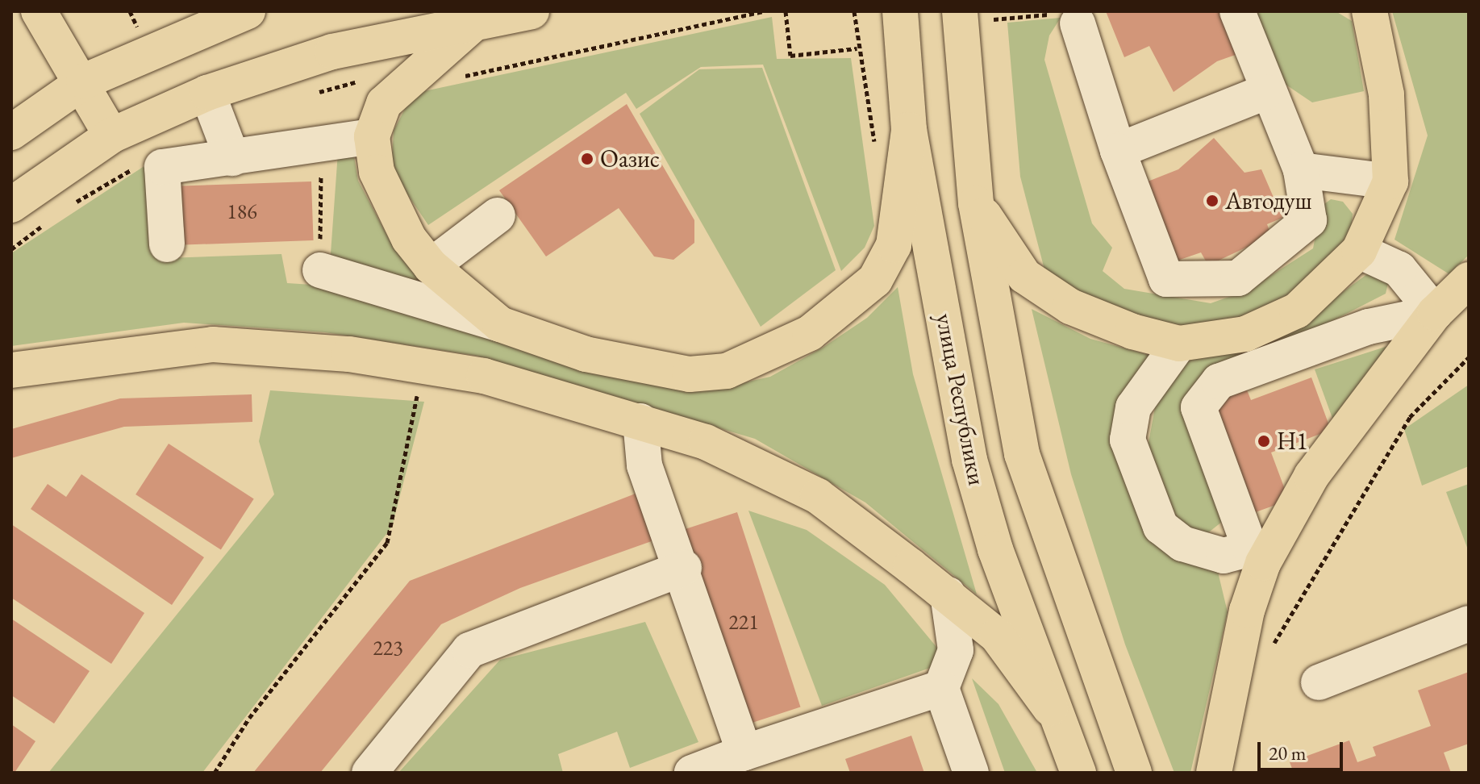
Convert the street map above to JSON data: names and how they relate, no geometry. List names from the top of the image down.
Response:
{
  "streets": {
    "main road": ["улица Республики"]
  },
  "places": ["Оазис", "Автодуш", "Н1"],
  "house_numbers": ["186", "221", "223"],
  "scale_bar": "20 m"
}
